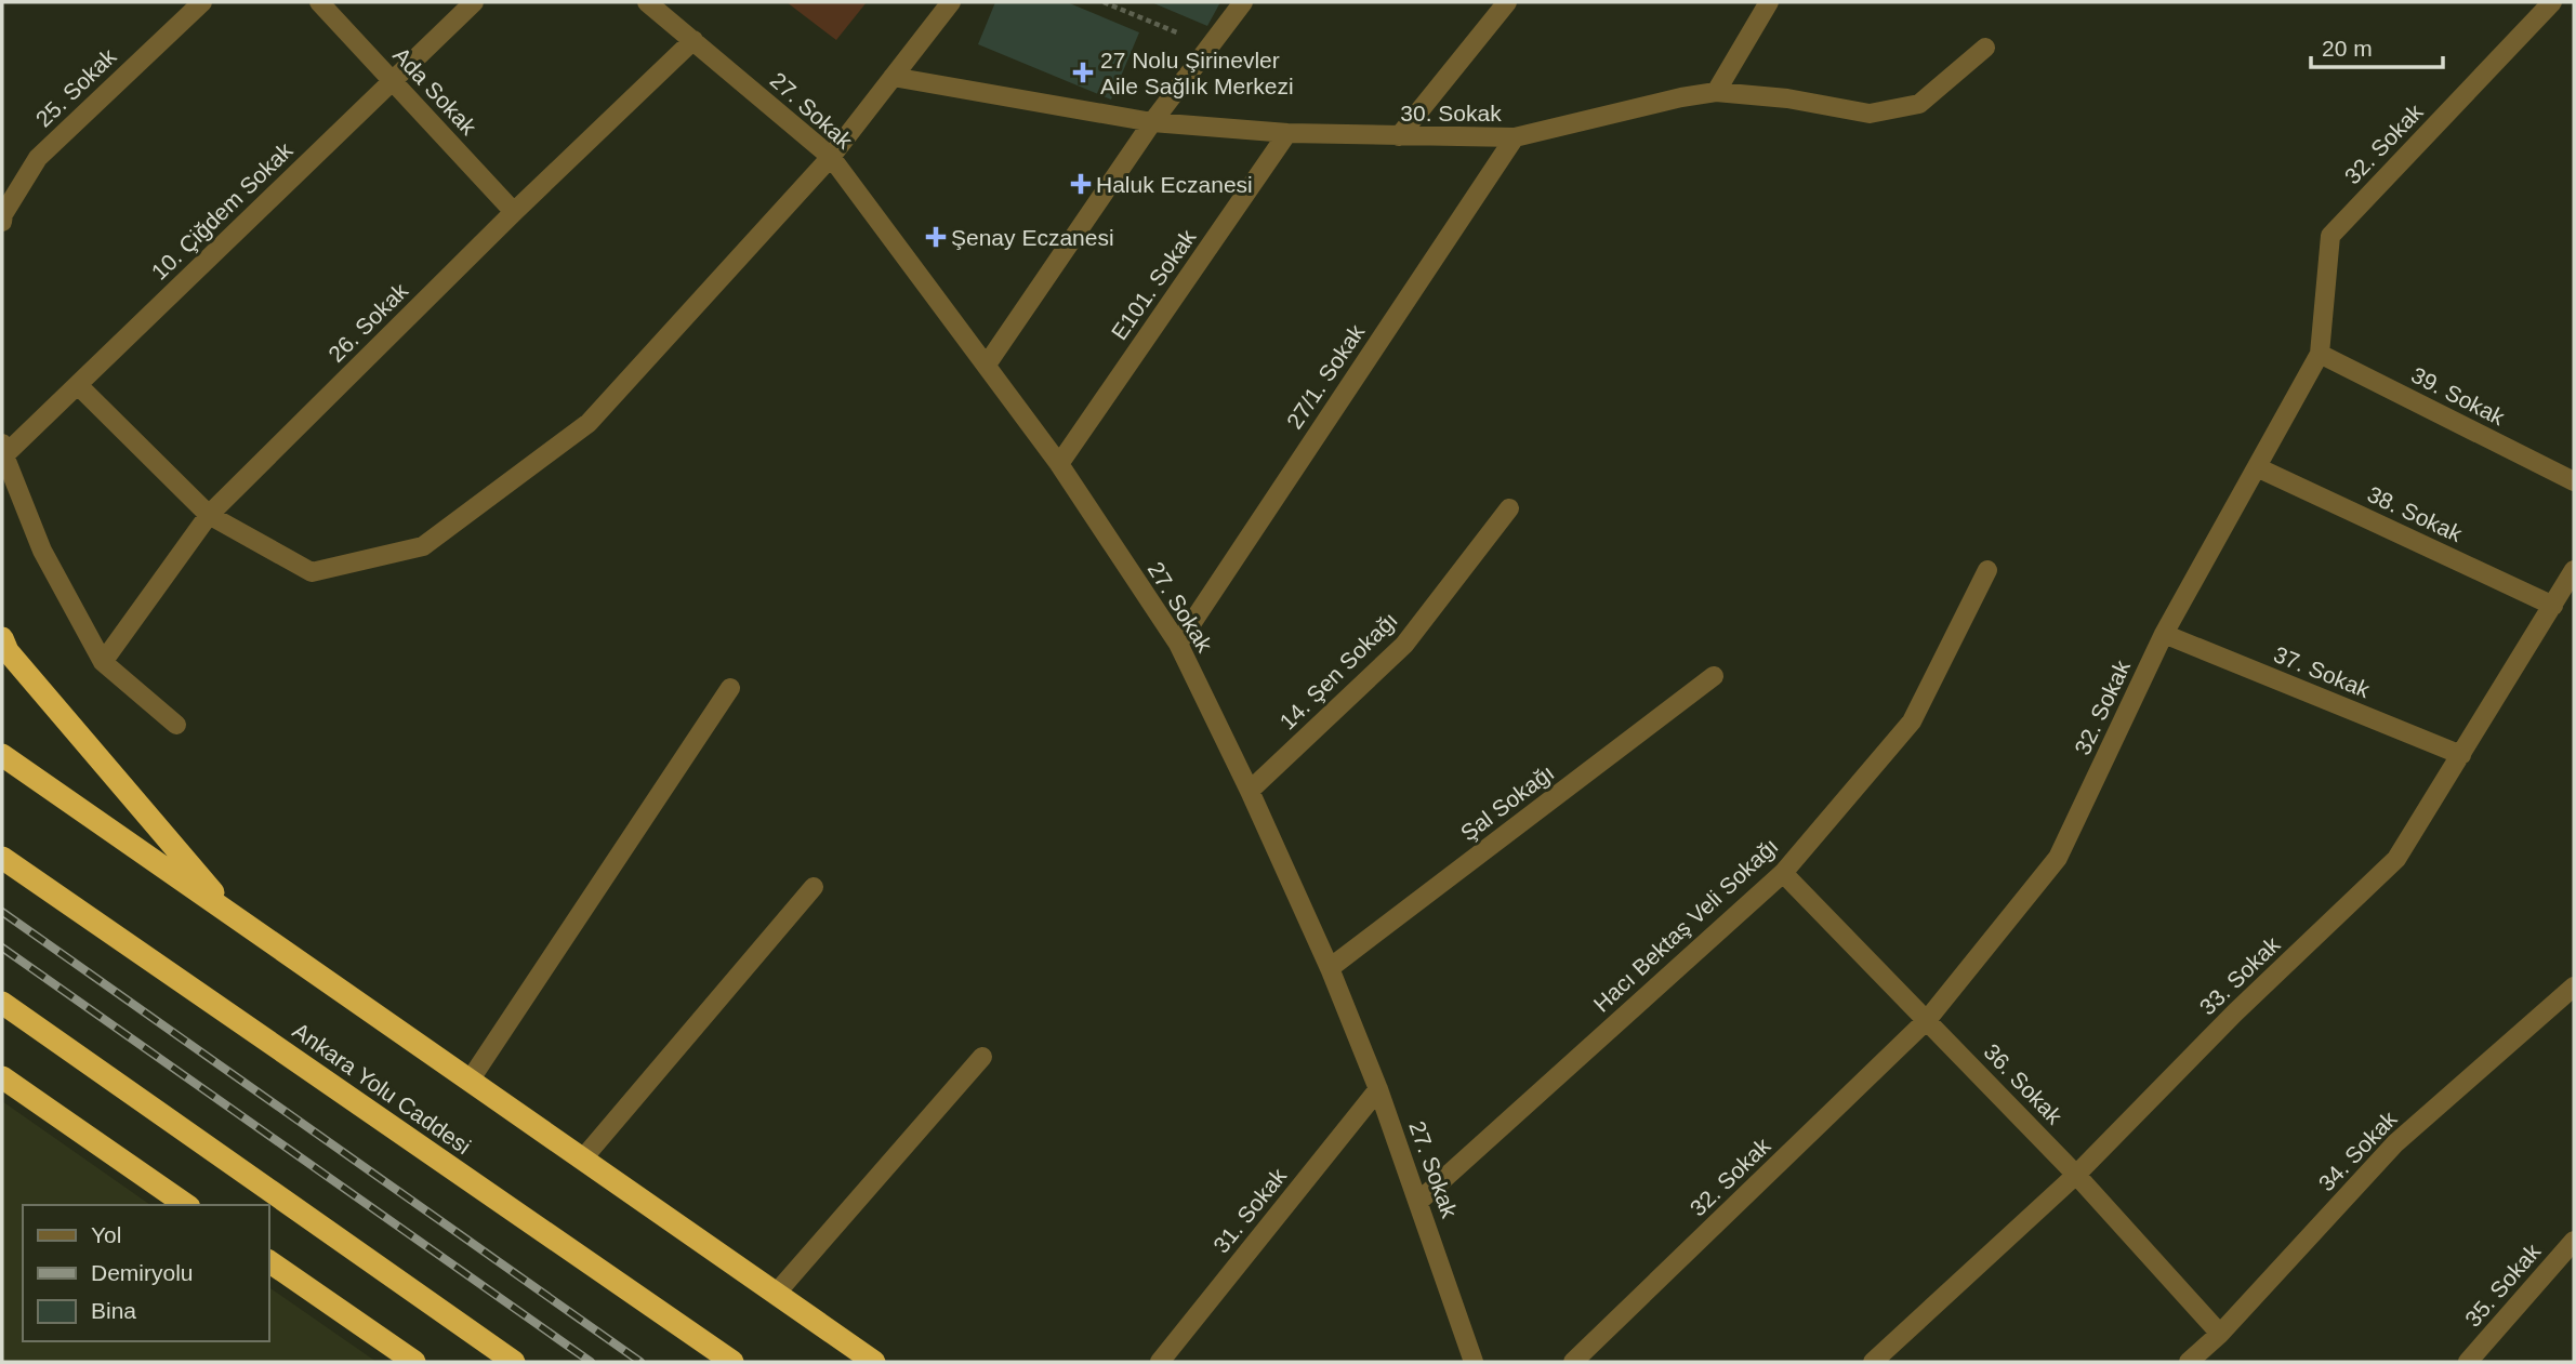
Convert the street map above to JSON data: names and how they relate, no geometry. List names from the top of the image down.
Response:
{
  "streets": {
    "highway": ["Ankara Yolu Caddesi"],
    "street": [
      "25. Sokak",
      "Ada Sokak",
      "27. Sokak",
      "30. Sokak",
      "32. Sokak",
      "10. Çiğdem Sokak",
      "E101. Sokak",
      "26. Sokak",
      "27/1. Sokak",
      "39. Sokak",
      "38. Sokak",
      "14. Şen Sokağı",
      "37. Sokak",
      "Şal Sokağı",
      "Hacı Bektaş Veli Sokağı",
      "33. Sokak",
      "36. Sokak",
      "34. Sokak",
      "31. Sokak",
      "35. Sokak"
    ]
  },
  "crossings": [
    ["Ada Sokak", "10. Çiğdem Sokak"],
    ["Ada Sokak", "26. Sokak"],
    ["27. Sokak", "E101. Sokak"],
    ["27. Sokak", "26. Sokak"],
    ["27. Sokak", "27/1. Sokak"],
    ["27. Sokak", "14. Şen Sokağı"],
    ["27. Sokak", "Şal Sokağı"],
    ["27. Sokak", "Hacı Bektaş Veli Sokağı"],
    ["27. Sokak", "31. Sokak"],
    ["30. Sokak", "E101. Sokak"],
    ["30. Sokak", "27/1. Sokak"],
    ["32. Sokak", "39. Sokak"],
    ["32. Sokak", "38. Sokak"],
    ["32. Sokak", "37. Sokak"],
    ["32. Sokak", "36. Sokak"],
    ["38. Sokak", "33. Sokak"],
    ["37. Sokak", "33. Sokak"],
    ["Hacı Bektaş Veli Sokağı", "36. Sokak"],
    ["33. Sokak", "36. Sokak"],
    ["36. Sokak", "34. Sokak"]
  ],
  "places": {
    "health": ["27 Nolu Şirinevler Aile Sağlık Merkezi", "Haluk Eczanesi", "Şenay Eczanesi"]
  },
  "legend": ["Yol", "Demiryolu", "Bina"],
  "scale_bar": "20 m"
}
